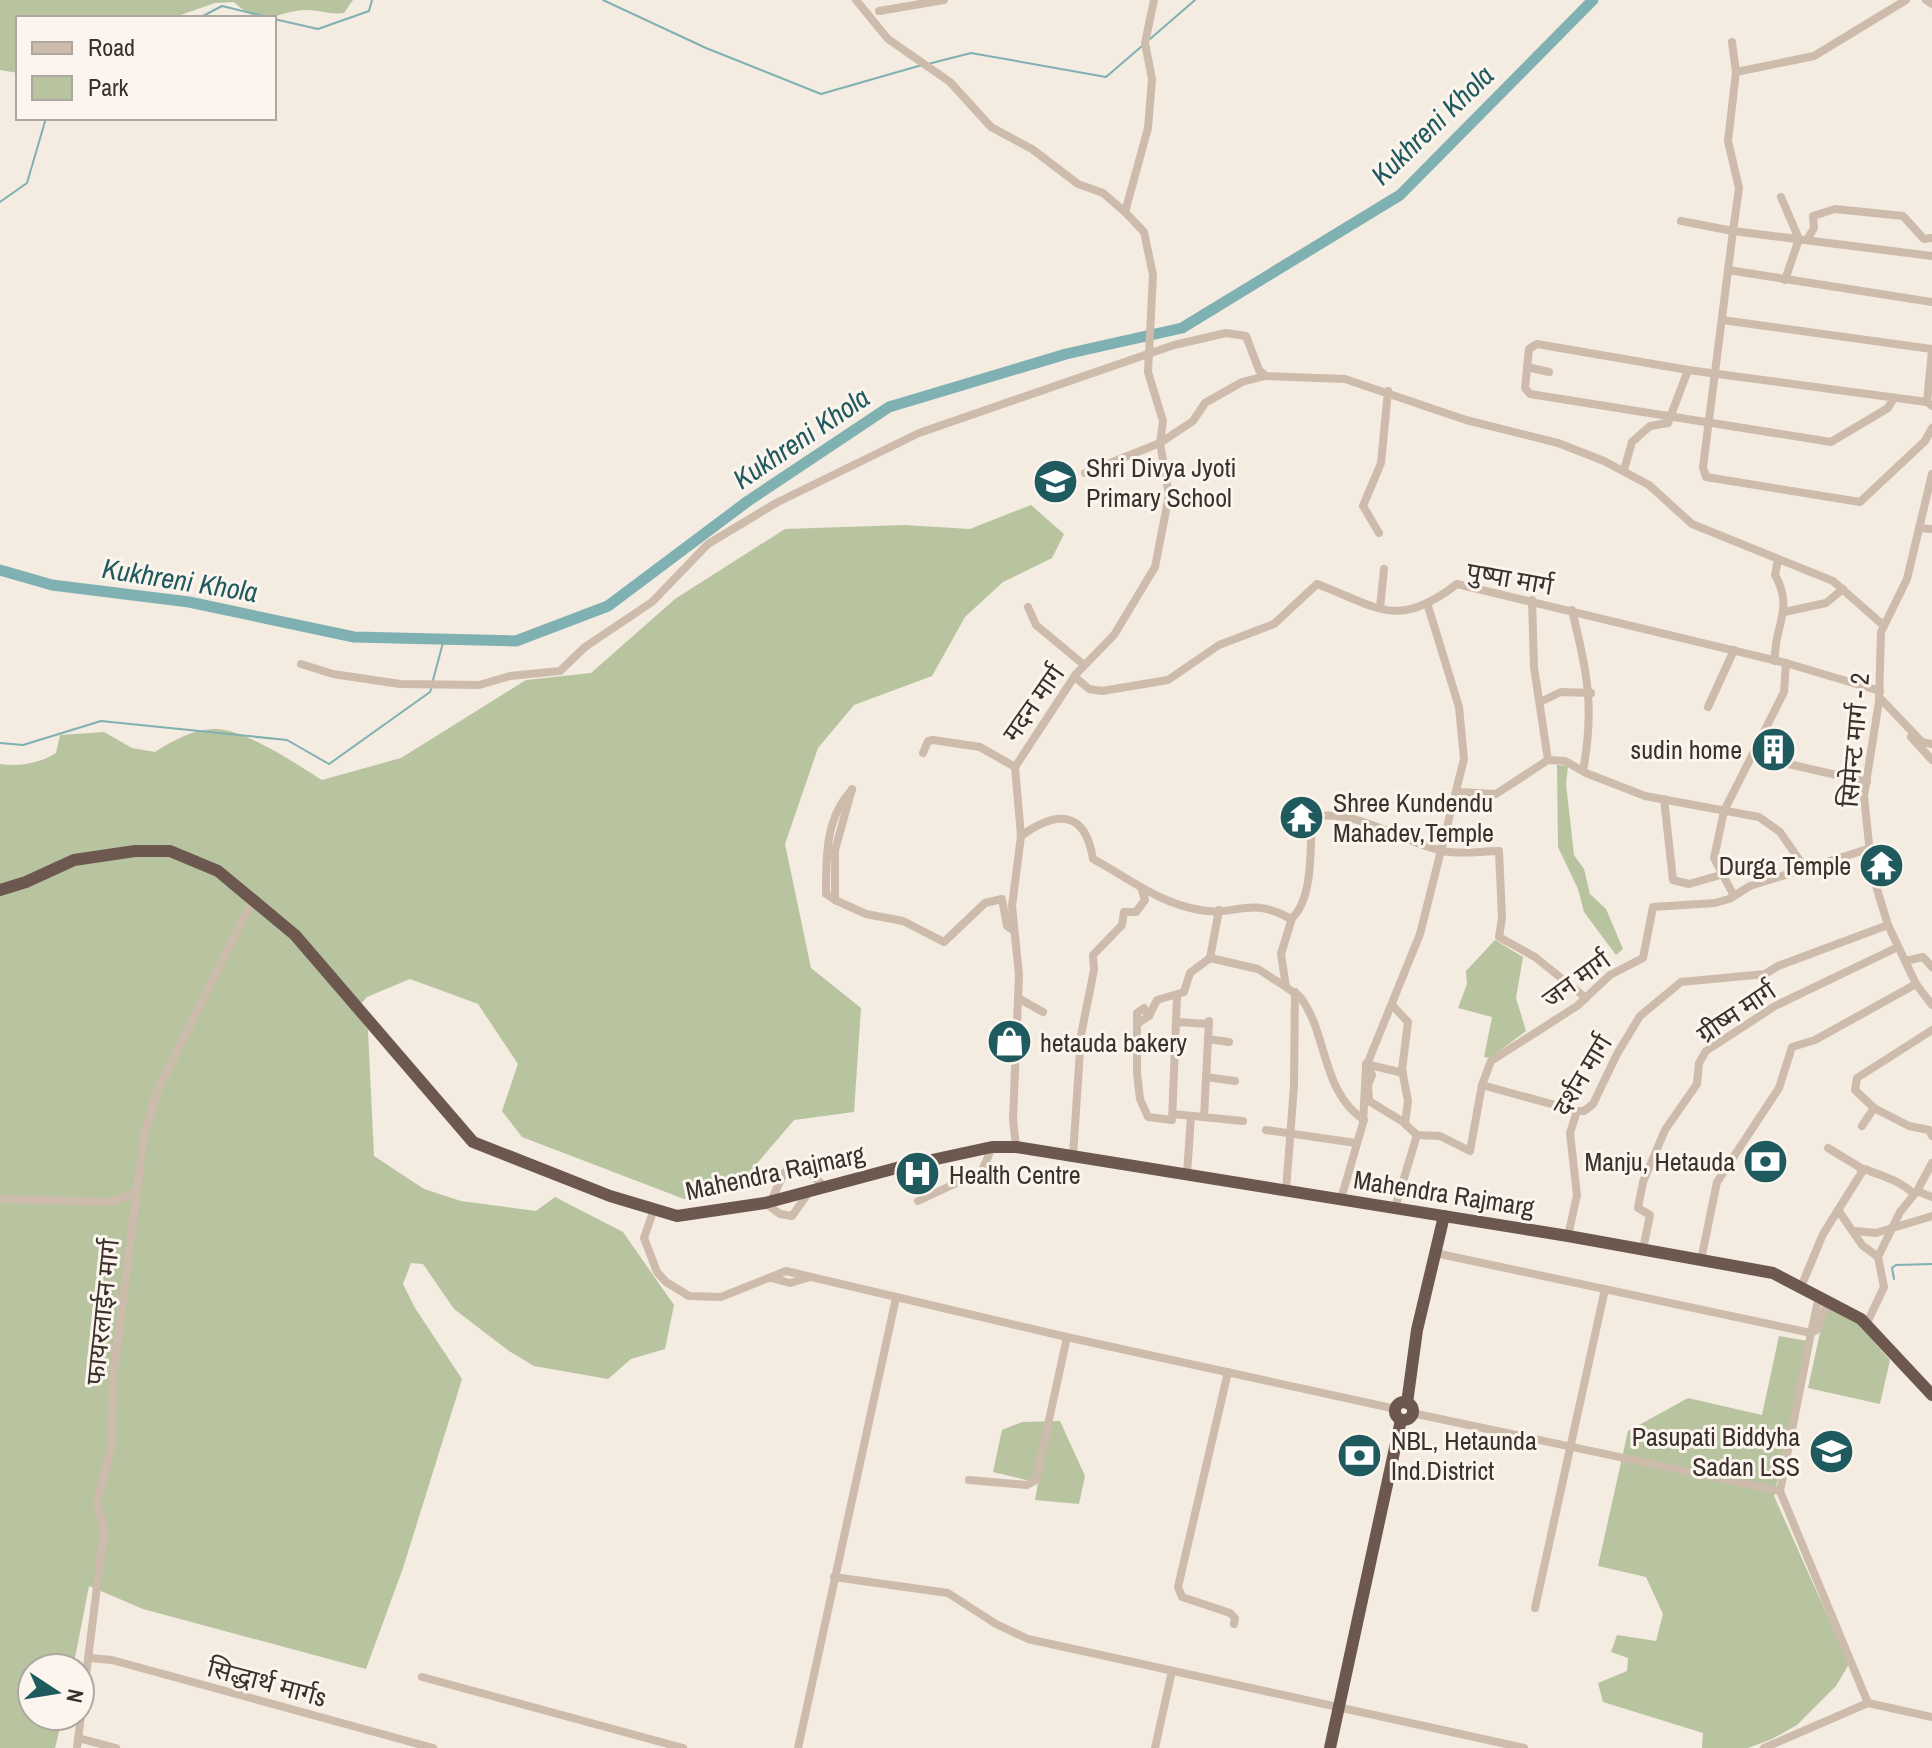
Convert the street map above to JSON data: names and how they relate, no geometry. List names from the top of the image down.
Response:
{
  "streets": {
    "highway": ["Mahendra Rajmarg"],
    "street": [
      "पुष्पा मार्ग",
      "मदन मार्ग",
      "सिमेन्ट मार्ग - 2",
      "जन मार्ग",
      "ग्रीष्म मार्ग",
      "दर्शन मार्ग",
      "फायरलाईन मार्ग",
      "सिद्धार्थ मार्गs"
    ]
  },
  "crossings": [
    ["पुष्पा मार्ग", "मदन मार्ग"],
    ["पुष्पा मार्ग", "सिमेन्ट मार्ग - 2"],
    ["मदन मार्ग", "Mahendra Rajmarg"],
    ["सिमेन्ट मार्ग - 2", "जन मार्ग"],
    ["सिमेन्ट मार्ग - 2", "ग्रीष्म मार्ग"],
    ["सिमेन्ट मार्ग - 2", "दर्शन मार्ग"],
    ["ग्रीष्म मार्ग", "Mahendra Rajmarg"],
    ["दर्शन मार्ग", "Mahendra Rajmarg"],
    ["Mahendra Rajmarg", "फायरलाईन मार्ग"]
  ],
  "water": ["Kukhreni Khola"],
  "places": {
    "school or university": ["Shri Divya Jyoti Primary School", "Pasupati Biddyha Sadan LSS"],
    "building": ["sudin home"],
    "temple": ["Shree Kundendu Mahadev,Temple", "Durga Temple"],
    "shop": ["hetauda bakery"],
    "bank": ["Manju, Hetauda", "NBL, Hetaunda Ind.District"],
    "hospital": ["Health Centre"]
  },
  "legend": ["Road", "Park"],
  "north": "right"
}
